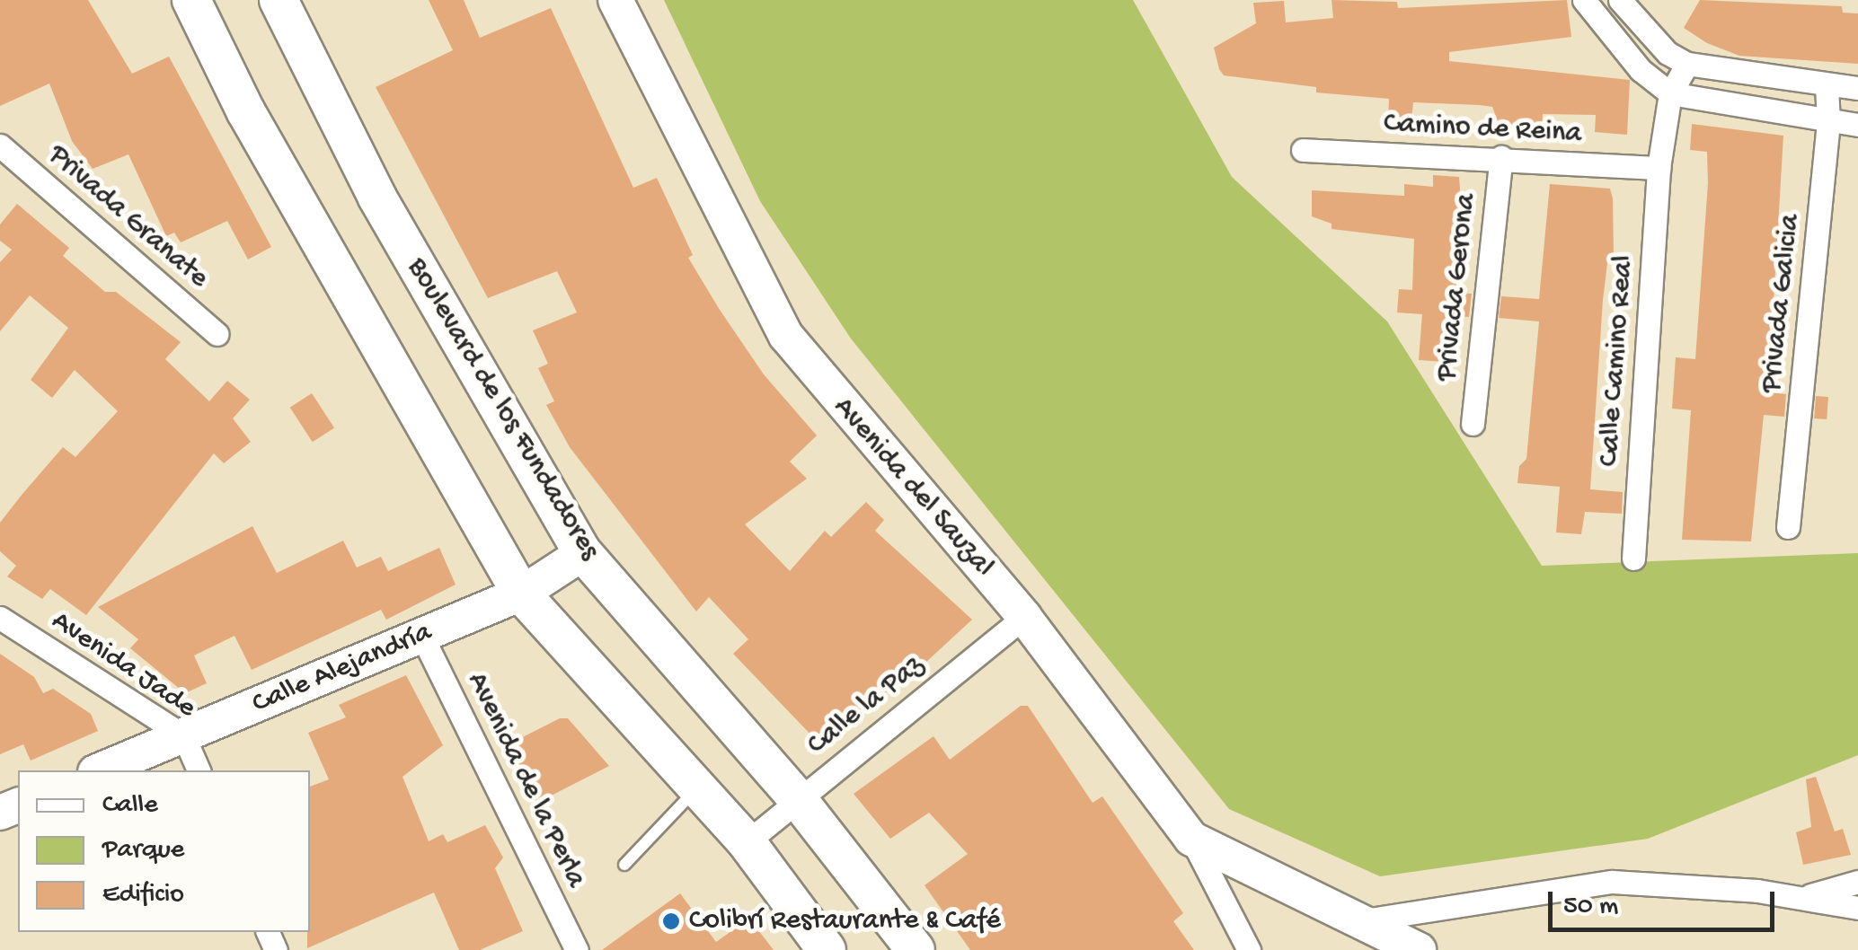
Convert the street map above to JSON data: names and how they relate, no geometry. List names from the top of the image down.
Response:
{
  "streets": {
    "main road": ["Boulevard de los Fundadores"],
    "street": [
      "Camino de Reina",
      "Privada Granate",
      "Privada Gerona",
      "Privada Galicia",
      "Calle Camino Real",
      "Avenida del Sauzal",
      "Avenida Jade",
      "Calle Alejandría",
      "Calle la Paz",
      "Avenida de la Perla"
    ]
  },
  "crossings": [
    ["Camino de Reina", "Privada Gerona"],
    ["Camino de Reina", "Calle Camino Real"],
    ["Boulevard de los Fundadores", "Calle Alejandría"],
    ["Boulevard de los Fundadores", "Calle la Paz"],
    ["Avenida del Sauzal", "Calle la Paz"],
    ["Avenida Jade", "Calle Alejandría"],
    ["Calle Alejandría", "Avenida de la Perla"]
  ],
  "places": ["Colibrí Restaurante & Café"],
  "legend": ["Calle", "Parque", "Edificio"],
  "scale_bar": "50 m"
}
